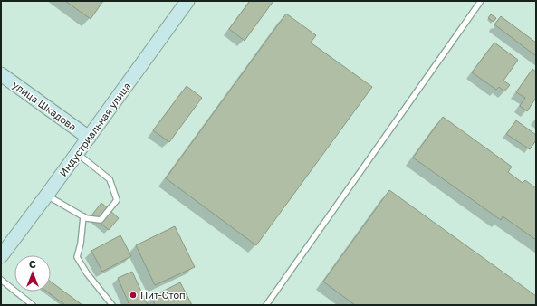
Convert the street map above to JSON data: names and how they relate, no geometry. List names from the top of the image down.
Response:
{
  "streets": {
    "main road": ["улица Шкадова", "Индустриальная улица"]
  },
  "crossings": [
    ["улица Шкадова", "Индустриальная улица"]
  ],
  "places": ["Пит-Стоп"],
  "north": "top"
}
